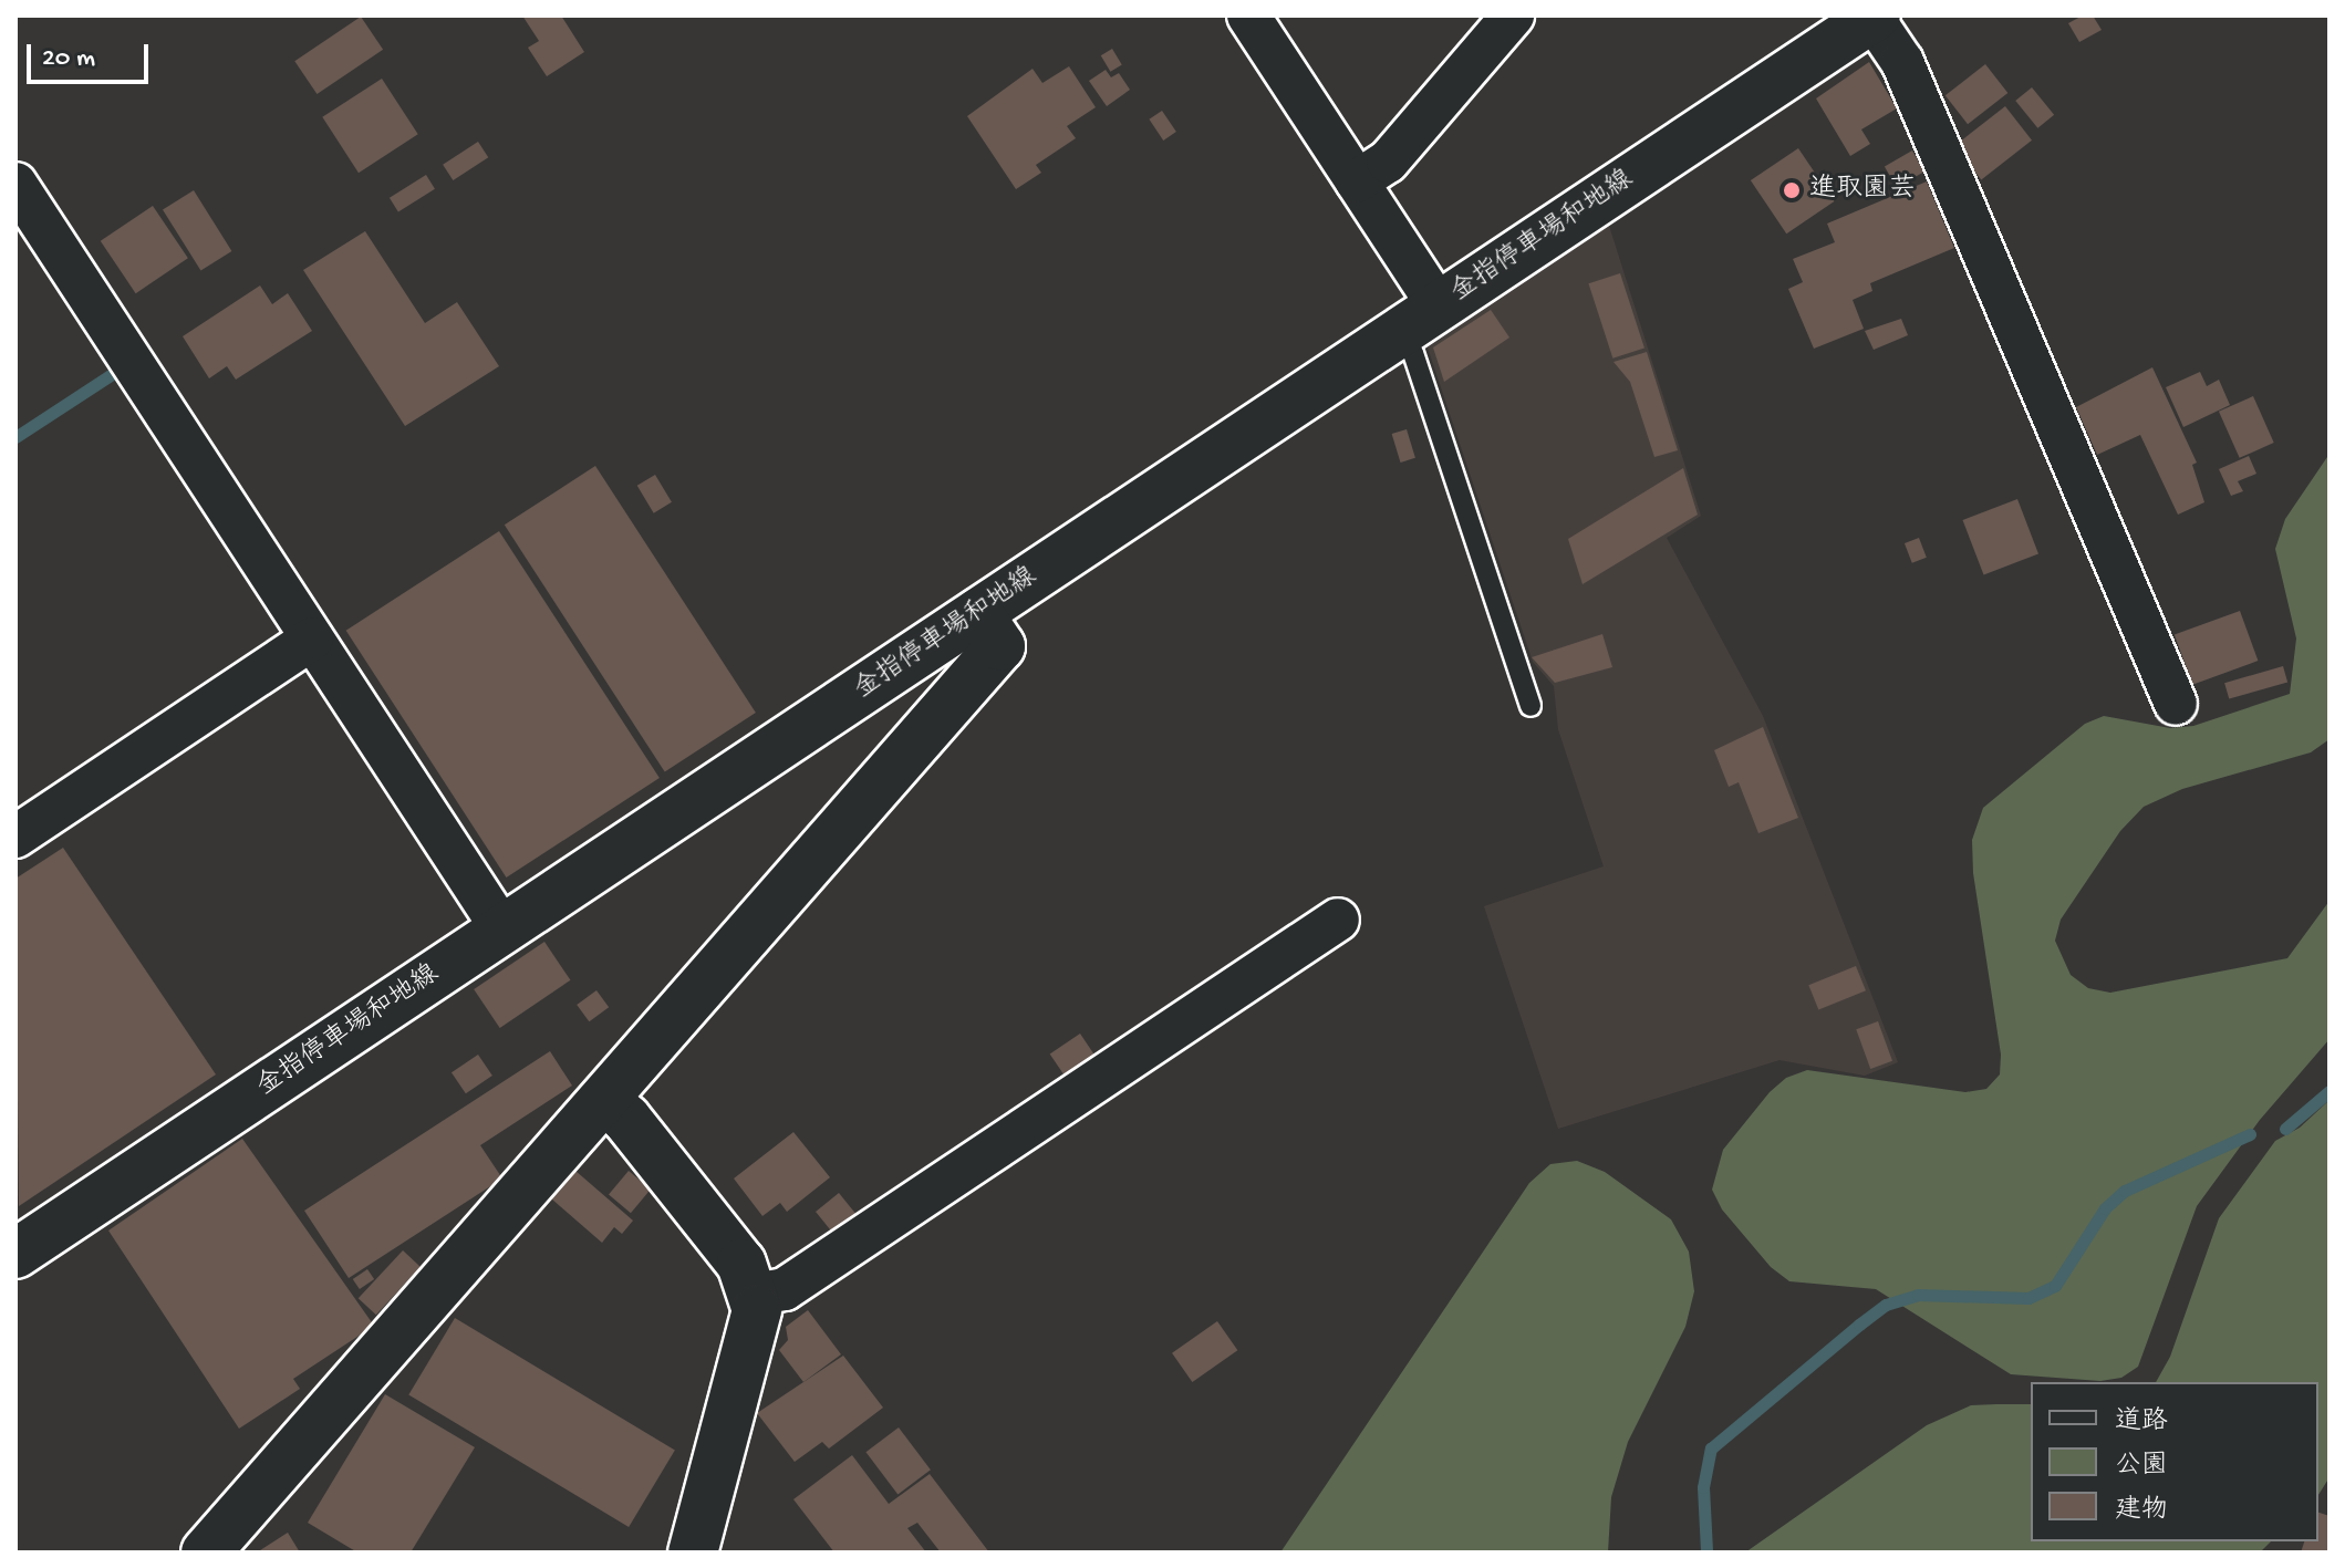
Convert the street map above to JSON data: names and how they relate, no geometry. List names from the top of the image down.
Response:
{
  "streets": {
    "main road": ["金指停車場和地線"]
  },
  "places": ["進取園芸"],
  "legend": ["道路", "公園", "建物"],
  "scale_bar": "20 m"
}
